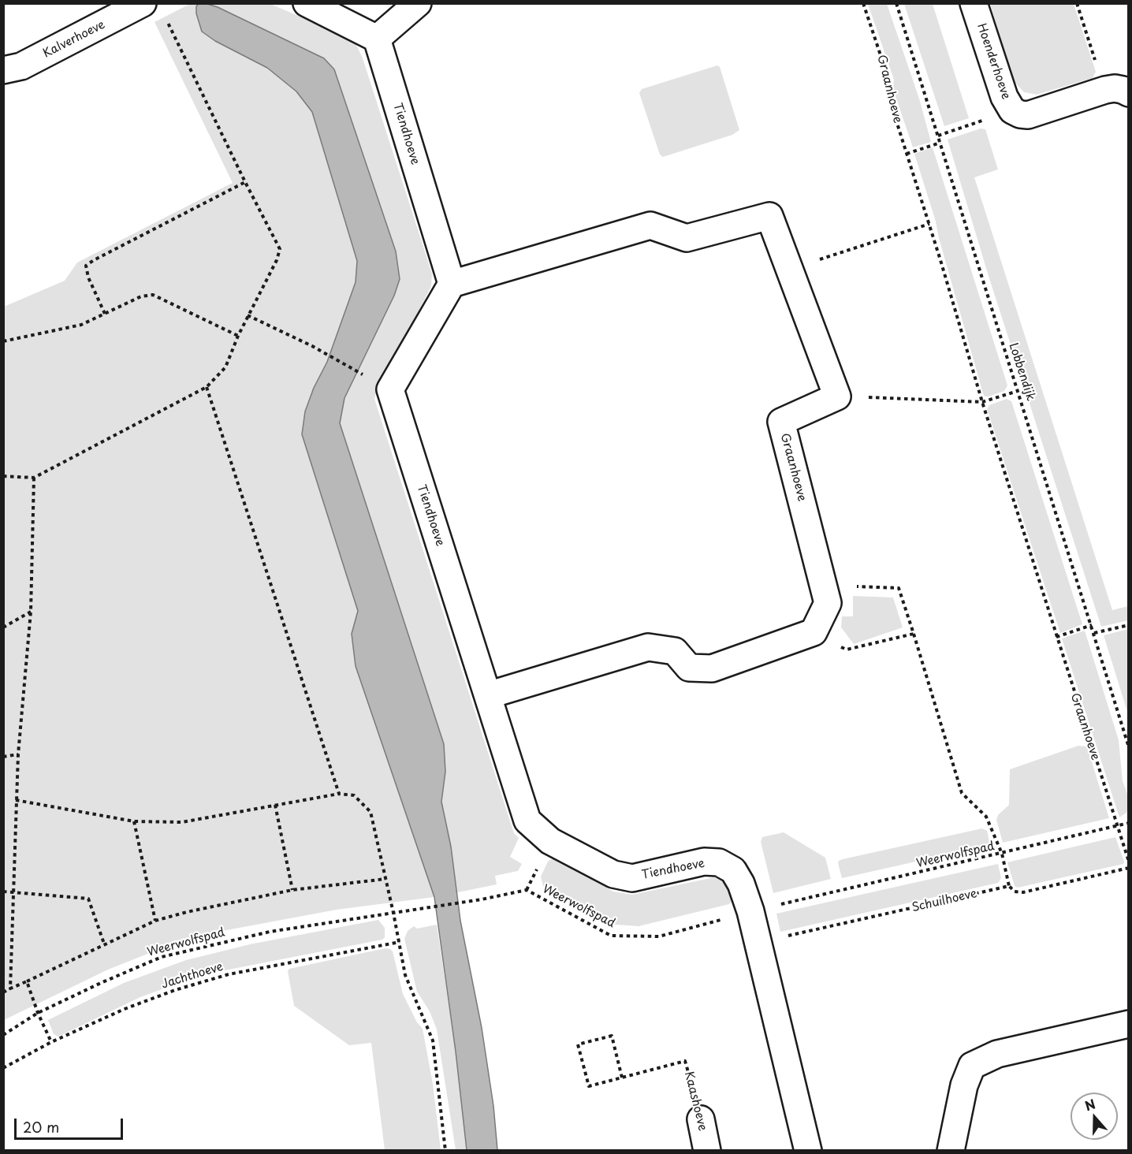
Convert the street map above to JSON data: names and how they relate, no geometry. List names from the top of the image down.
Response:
{
  "streets": {
    "street": [
      "Kalverhoeve",
      "Hoenderhoeve",
      "Graanhoeve",
      "Tiendhoeve",
      "Kaashoeve"
    ],
    "path": [
      "Lobbendijk",
      "Weerwolfspad",
      "Schuilhoeve",
      "Jachthoeve"
    ]
  },
  "crossings": [
    ["Graanhoeve", "Weerwolfspad"],
    ["Tiendhoeve", "Weerwolfspad"]
  ],
  "scale_bar": "20 m",
  "north": "top"
}
